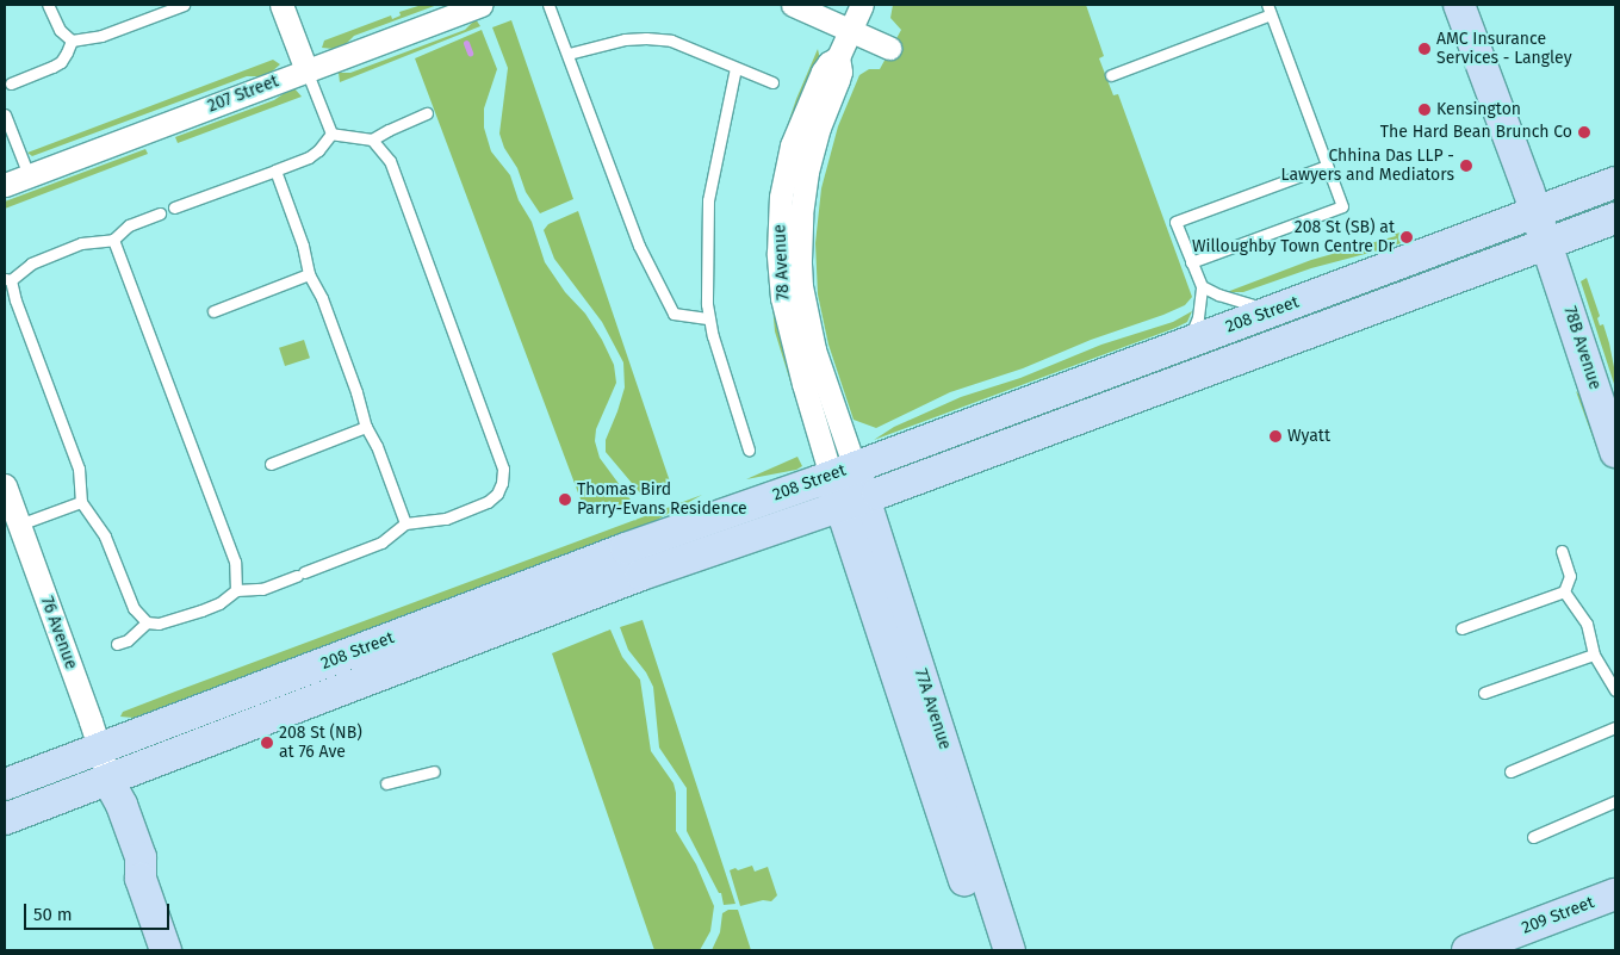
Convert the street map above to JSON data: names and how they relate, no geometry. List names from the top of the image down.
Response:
{
  "streets": {
    "main road": [
      "208 Street",
      "78B Avenue",
      "76 Avenue",
      "77A Avenue",
      "209 Street"
    ],
    "street": ["207 Street", "78 Avenue"]
  },
  "crossings": [
    ["78 Avenue", "208 Street"],
    ["78 Avenue", "77A Avenue"],
    ["208 Street", "78B Avenue"],
    ["208 Street", "76 Avenue"],
    ["208 Street", "77A Avenue"]
  ],
  "places": [
    "AMC Insurance Services - Langley",
    "Kensington",
    "The Hard Bean Brunch Co",
    "Chhina Das LLP - Lawyers and Mediators",
    "208 St (SB) at Willoughby Town Centre Dr",
    "Wyatt",
    "Thomas Bird Parry-Evans Residence",
    "208 St (NB) at 76 Ave"
  ],
  "scale_bar": "50 m"
}
